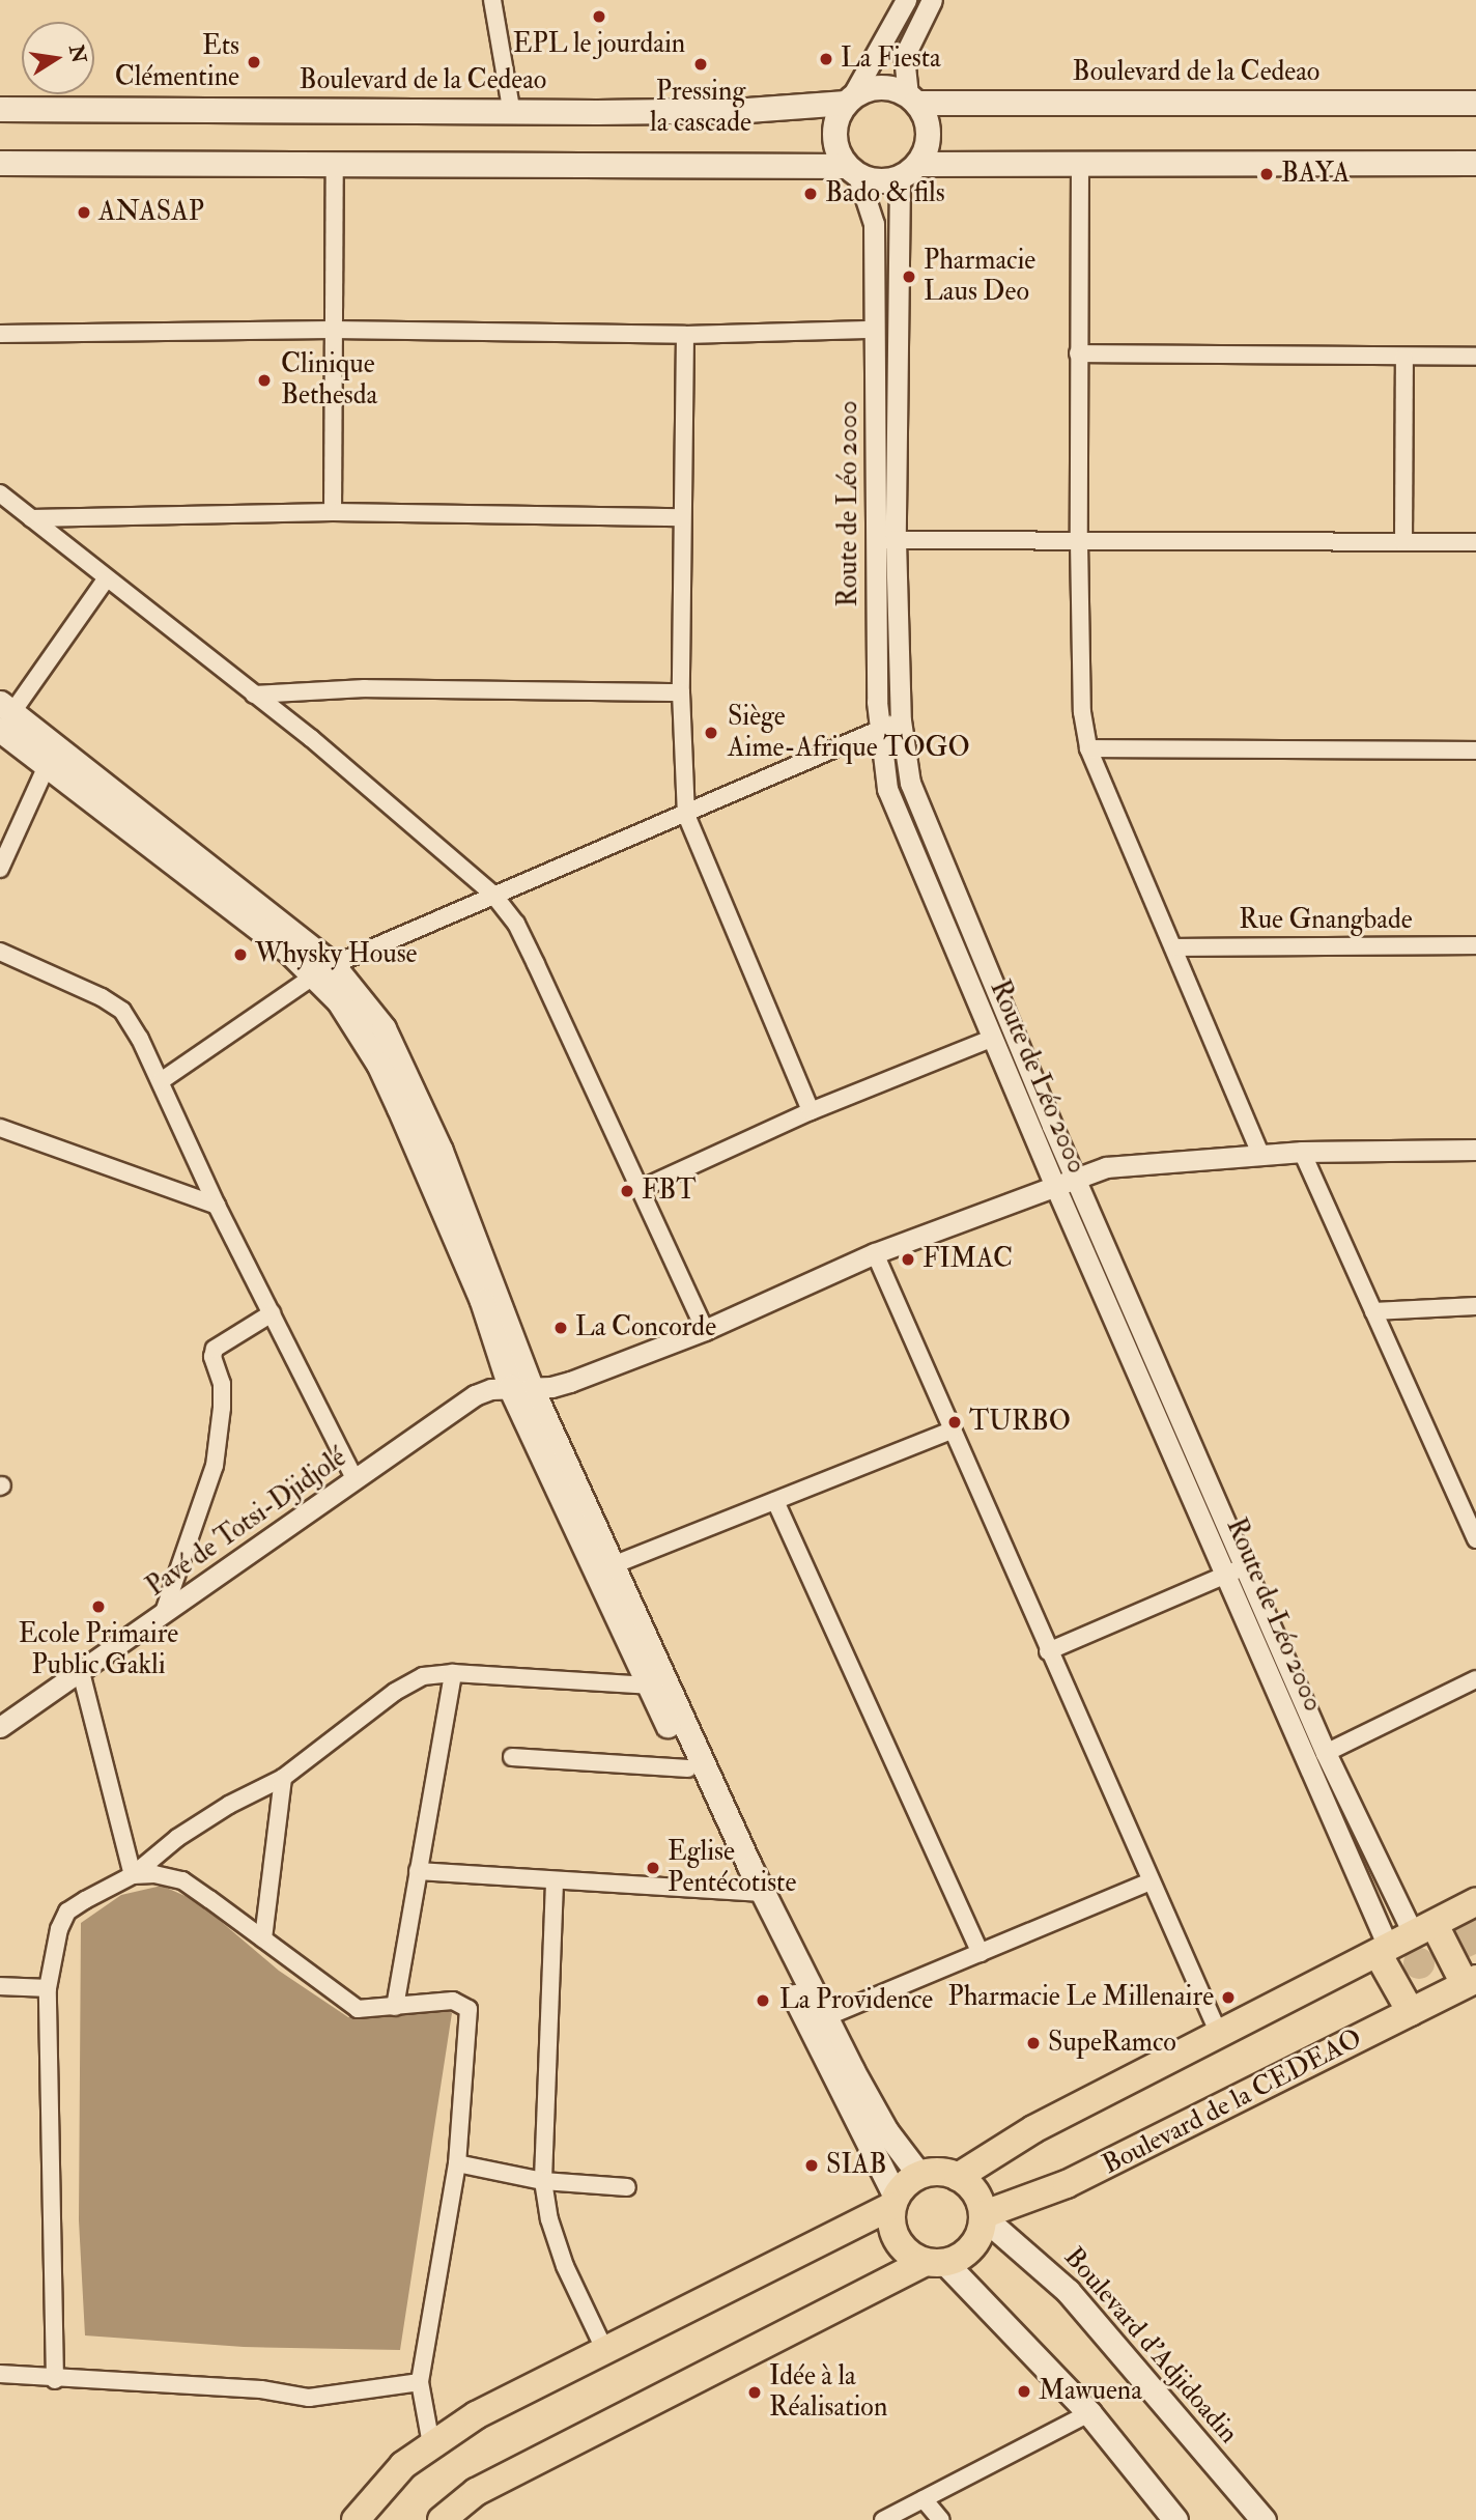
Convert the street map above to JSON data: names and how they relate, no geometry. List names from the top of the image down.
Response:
{
  "streets": {
    "main road": ["Boulevard de la Cedeao", "Boulevard de la CEDEAO", "Boulevard d'Adjidoadin"],
    "street": ["Route de Léo 2000", "Rue Gnangbade", "Pavé de Totsi-Djidjolé"]
  },
  "crossings": [
    ["Boulevard de la Cedeao", "Route de Léo 2000"],
    ["Route de Léo 2000", "Pavé de Totsi-Djidjolé"],
    ["Boulevard de la CEDEAO", "Boulevard d'Adjidoadin"]
  ],
  "places": [
    "EPL le jourdain",
    "La Fiesta",
    "Ets Clémentine",
    "Pressing la cascade",
    "BAYA",
    "Bado & fils",
    "ANASAP",
    "Pharmacie Laus Deo",
    "Clinique Bethesda",
    "Siège Aime-Afrique TOGO",
    "Whysky House",
    "FBT",
    "FIMAC",
    "La Concorde",
    "TURBO",
    "Ecole Primaire Public Gakli",
    "Eglise Pentécotiste",
    "Pharmacie Le Millenaire",
    "La Providence",
    "SupeRamco",
    "SIAB",
    "Mawuena",
    "Idée à la Réalisation"
  ],
  "north": "right"
}
